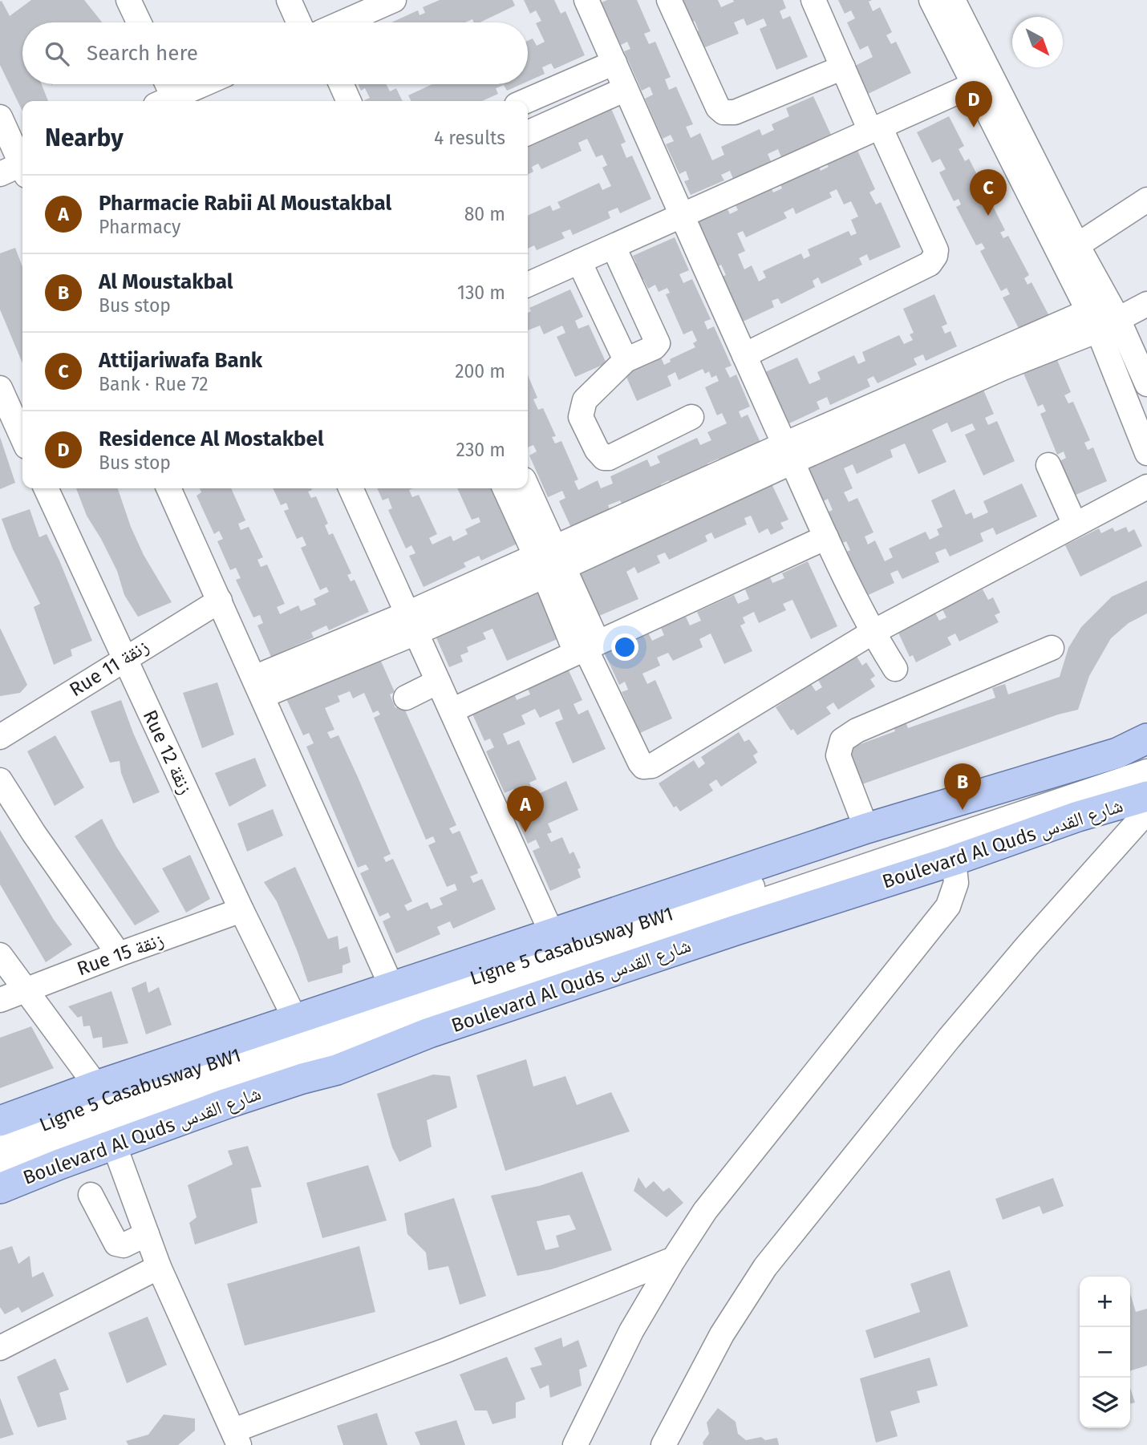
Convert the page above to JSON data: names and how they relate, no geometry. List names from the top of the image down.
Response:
{
  "streets": {
    "main road": ["Boulevard Al Quds شارع القدس"],
    "street": [
      "Rue 11 زنقة",
      "Rue 12 زنقة",
      "Ligne 5 Casabusway BW1",
      "Rue 15 زنقة"
    ]
  },
  "crossings": [
    ["Rue 11 زنقة", "Rue 12 زنقة"],
    ["Rue 12 زنقة", "Boulevard Al Quds شارع القدس"],
    ["Rue 12 زنقة", "Rue 15 زنقة"],
    ["Boulevard Al Quds شارع القدس", "Ligne 5 Casabusway BW1"]
  ],
  "north": "bottom right",
  "page": {
    "search": "Search here",
    "pins": [
      "D",
      "C",
      "B",
      "A"
    ],
    "heading": ["Nearby", "4 results"],
    "list": [
      {
        "mark": "A",
        "name": "Pharmacie Rabii Al Moustakbal",
        "note": "Pharmacy",
        "value": "80 m"
      },
      {
        "mark": "B",
        "name": "Al Moustakbal",
        "note": "Bus stop",
        "value": "130 m"
      },
      {
        "mark": "C",
        "name": "Attijariwafa Bank",
        "note": "Bank · Rue 72",
        "value": "200 m"
      },
      {
        "mark": "D",
        "name": "Residence Al Mostakbel",
        "note": "Bus stop",
        "value": "230 m"
      }
    ],
    "map_buttons": ["+", "−"]
  }
}
